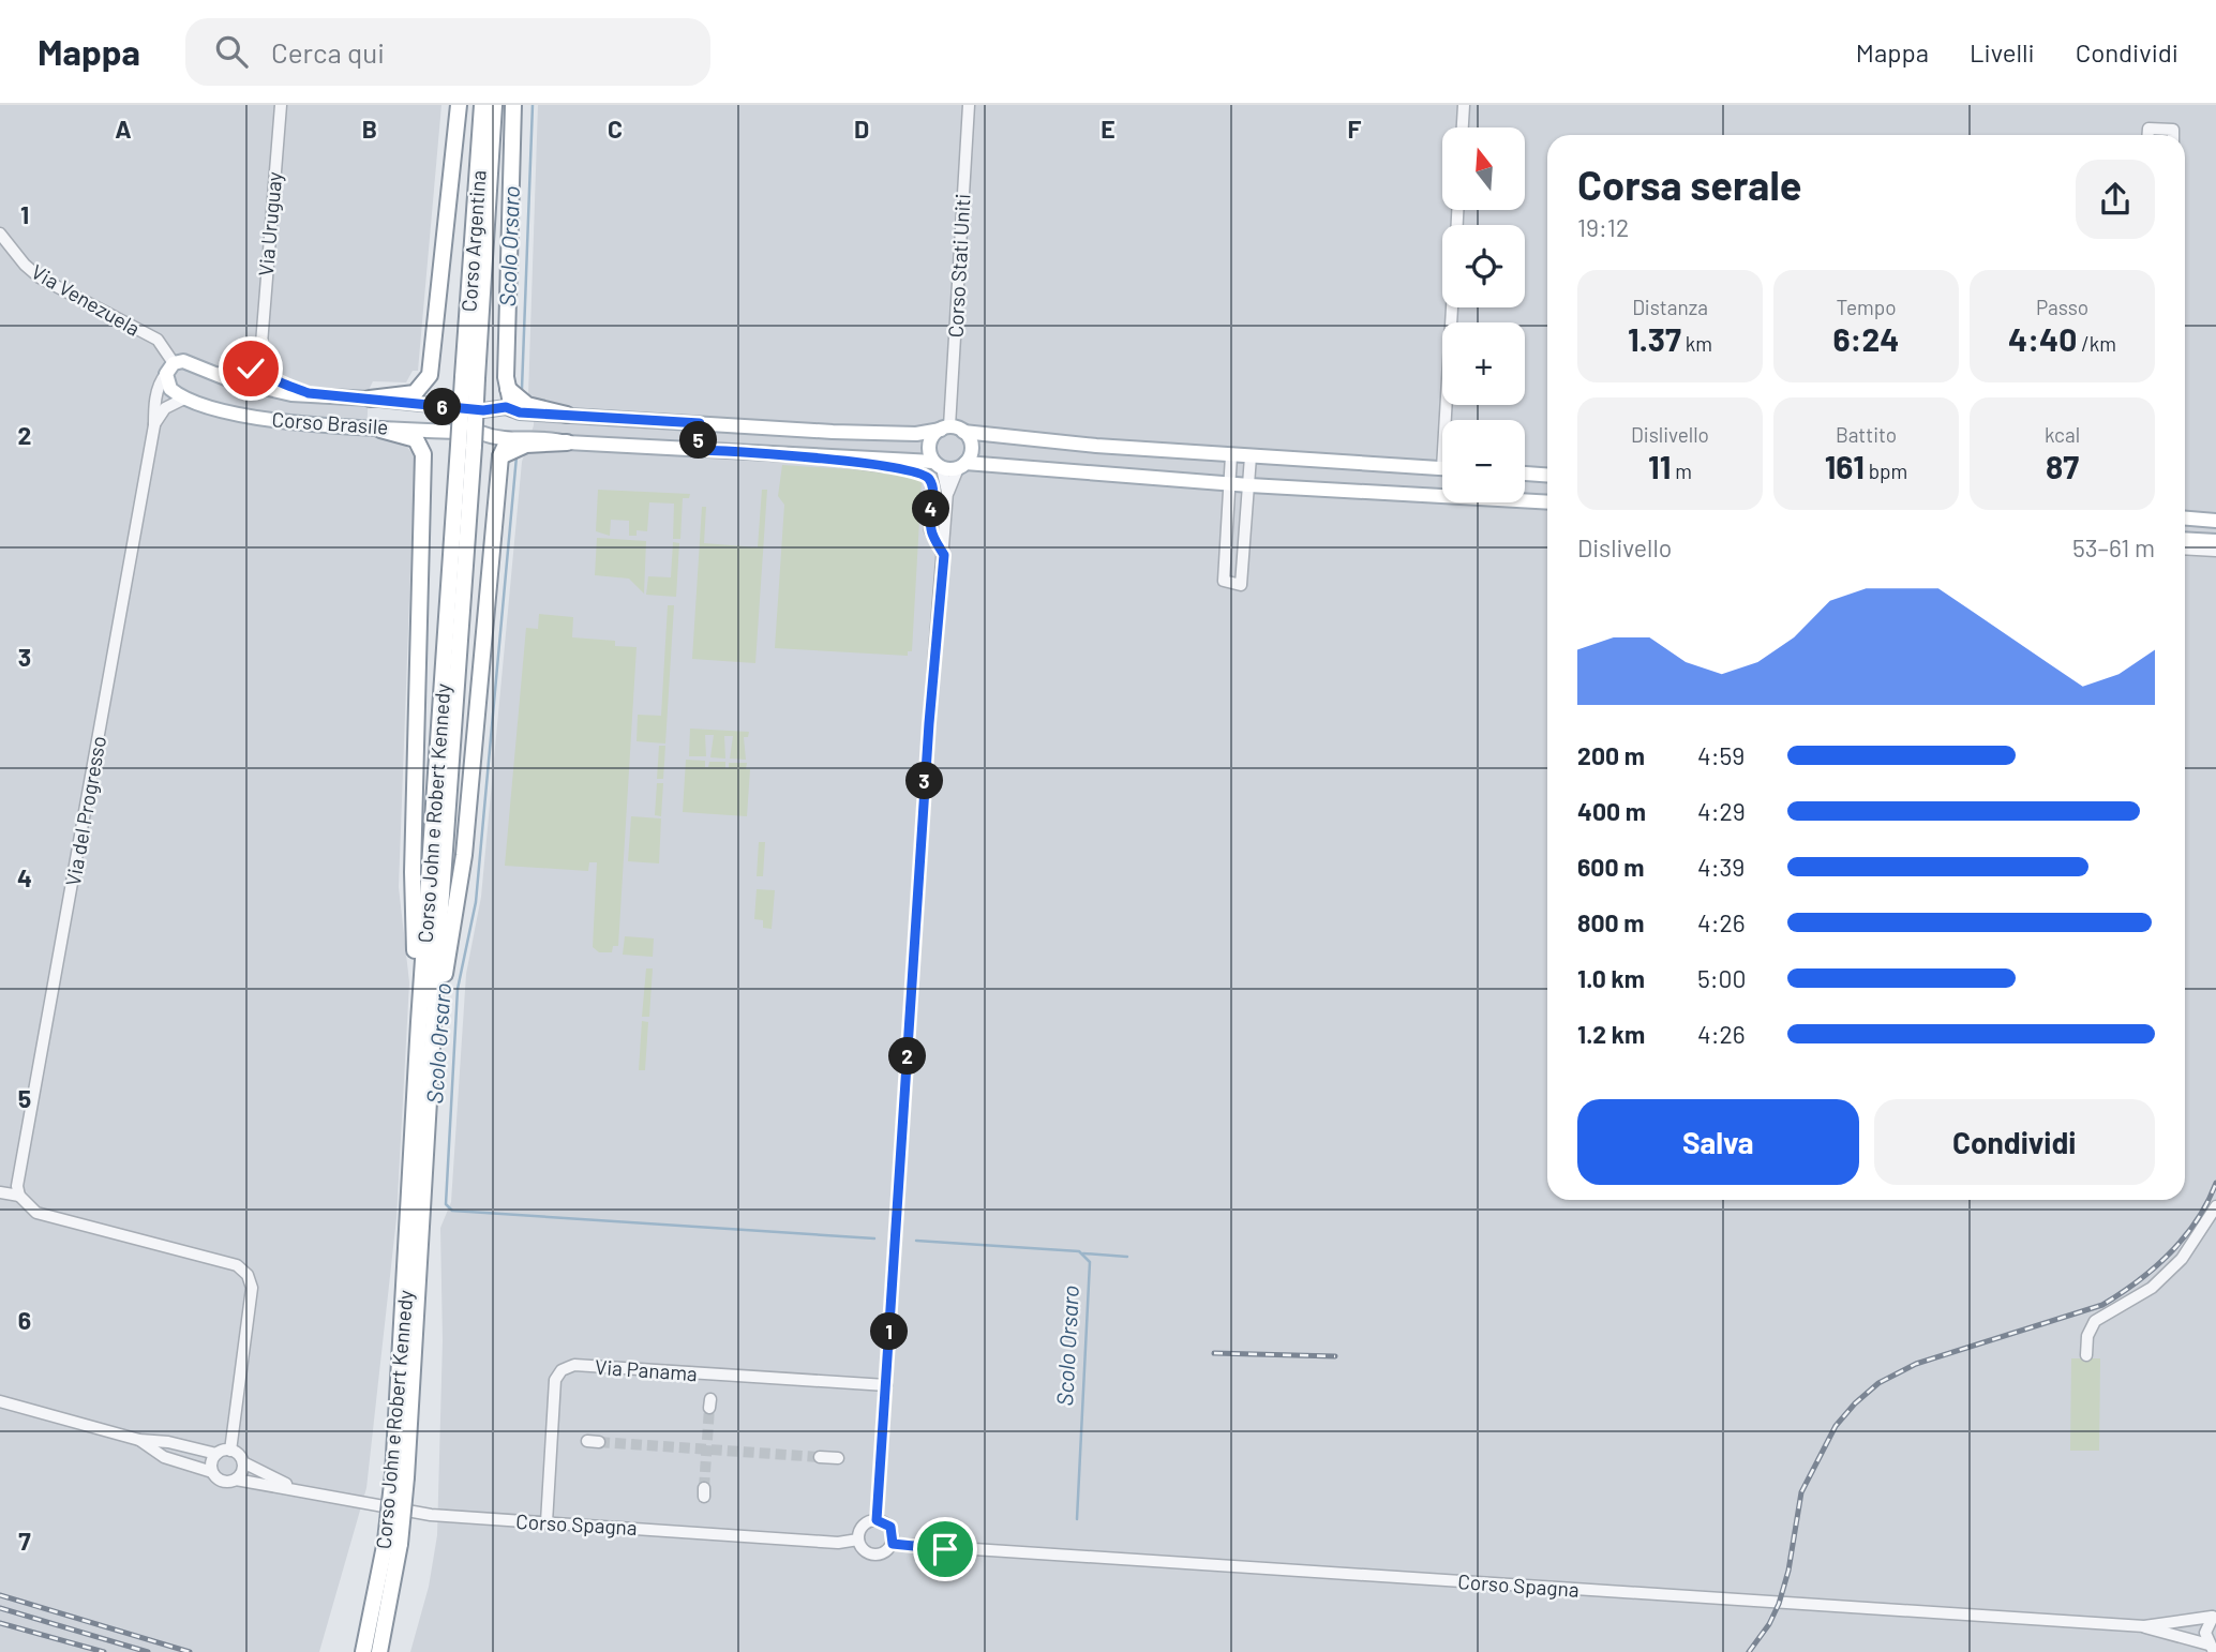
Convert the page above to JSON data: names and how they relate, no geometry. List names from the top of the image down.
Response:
{
  "streets": {
    "highway": ["Corso Argentina", "Corso John e Robert Kennedy"],
    "main road": ["Corso Brasile"],
    "street": [
      "Via Uruguay",
      "Corso Stati Uniti",
      "Via Venezuela",
      "Via del Progresso",
      "Via Panama",
      "Corso Spagna"
    ]
  },
  "crossings": [
    ["Via Uruguay", "Corso Brasile"],
    ["Corso Argentina", "Corso John e Robert Kennedy"],
    ["Via Venezuela", "Corso Brasile"],
    ["Via Venezuela", "Via del Progresso"],
    ["Corso Brasile", "Via del Progresso"],
    ["Corso Brasile", "Corso John e Robert Kennedy"],
    ["Via Panama", "Corso Spagna"]
  ],
  "water": ["Scolo Orsaro"],
  "north": "top",
  "page": {
    "header": "Mappa",
    "search": "Cerca qui",
    "nav": ["Mappa", "Livelli", "Condividi"],
    "map_buttons": ["+", "−"],
    "heading": ["Corsa serale", "19:12"],
    "stats": [
      ["Distanza", "1.37 km"],
      ["Tempo", "6:24"],
      ["Passo", "4:40 /km"],
      ["Dislivello", "11 m"],
      ["Battito", "161 bpm"],
      ["kcal", "87"]
    ],
    "pins": [
      "6",
      "5",
      "4",
      "3",
      "2",
      "1"
    ],
    "chart": ["Dislivello", "53–61 m"],
    "list": [
      {
        "name": "200 m",
        "note": "4:59"
      },
      {
        "name": "400 m",
        "note": "4:29"
      },
      {
        "name": "600 m",
        "note": "4:39"
      },
      {
        "name": "800 m",
        "note": "4:26"
      },
      {
        "name": "1.0 km",
        "note": "5:00"
      },
      {
        "name": "1.2 km",
        "note": "4:26"
      }
    ],
    "buttons": ["Salva", "Condividi"]
  },
  "grid": {
    "columns": [
      "A",
      "B",
      "C",
      "D",
      "E",
      "F"
    ],
    "rows": [
      "1",
      "2",
      "3",
      "4",
      "5",
      "6",
      "7"
    ]
  }
}
